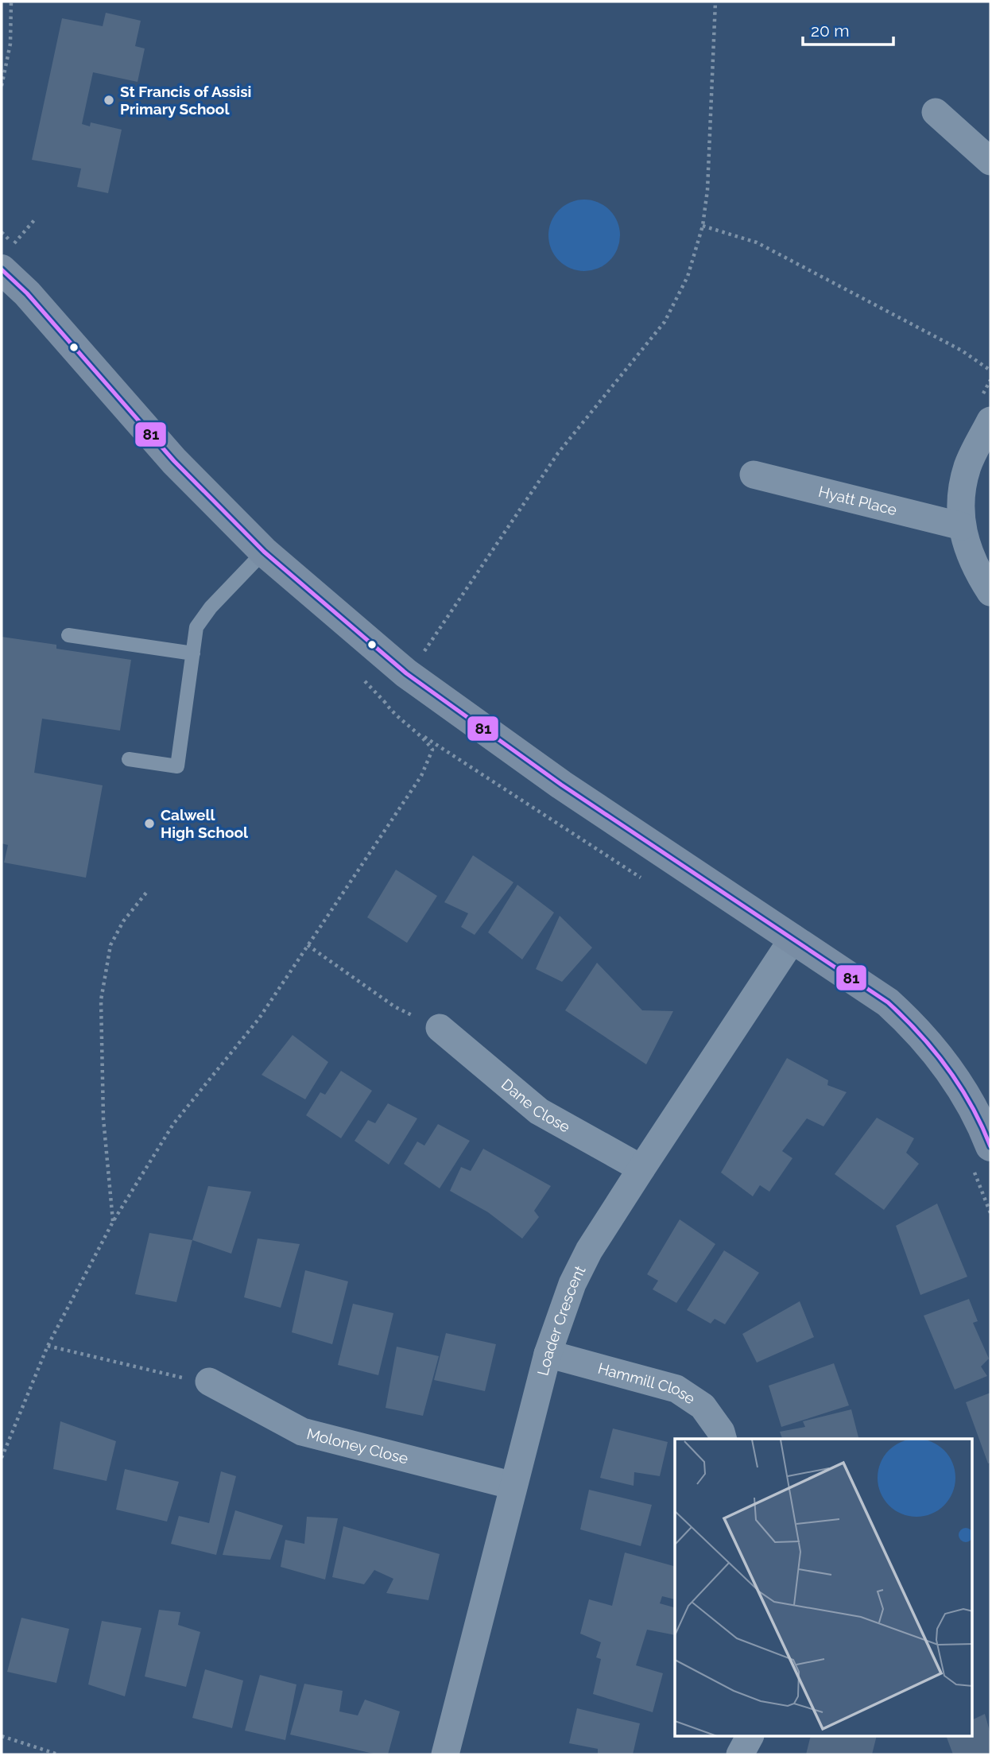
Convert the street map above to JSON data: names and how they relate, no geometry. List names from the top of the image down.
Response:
{
  "streets": {
    "street": [
      "Hyatt Place",
      "Dane Close",
      "Loader Crescent",
      "Hammill Close",
      "Moloney Close"
    ]
  },
  "crossings": [
    ["Dane Close", "Loader Crescent"],
    ["Loader Crescent", "Hammill Close"],
    ["Loader Crescent", "Moloney Close"]
  ],
  "places": ["St Francis of Assisi Primary School", "Calwell High School"],
  "lines": ["transit line 81"],
  "scale_bar": "20 m"
}
